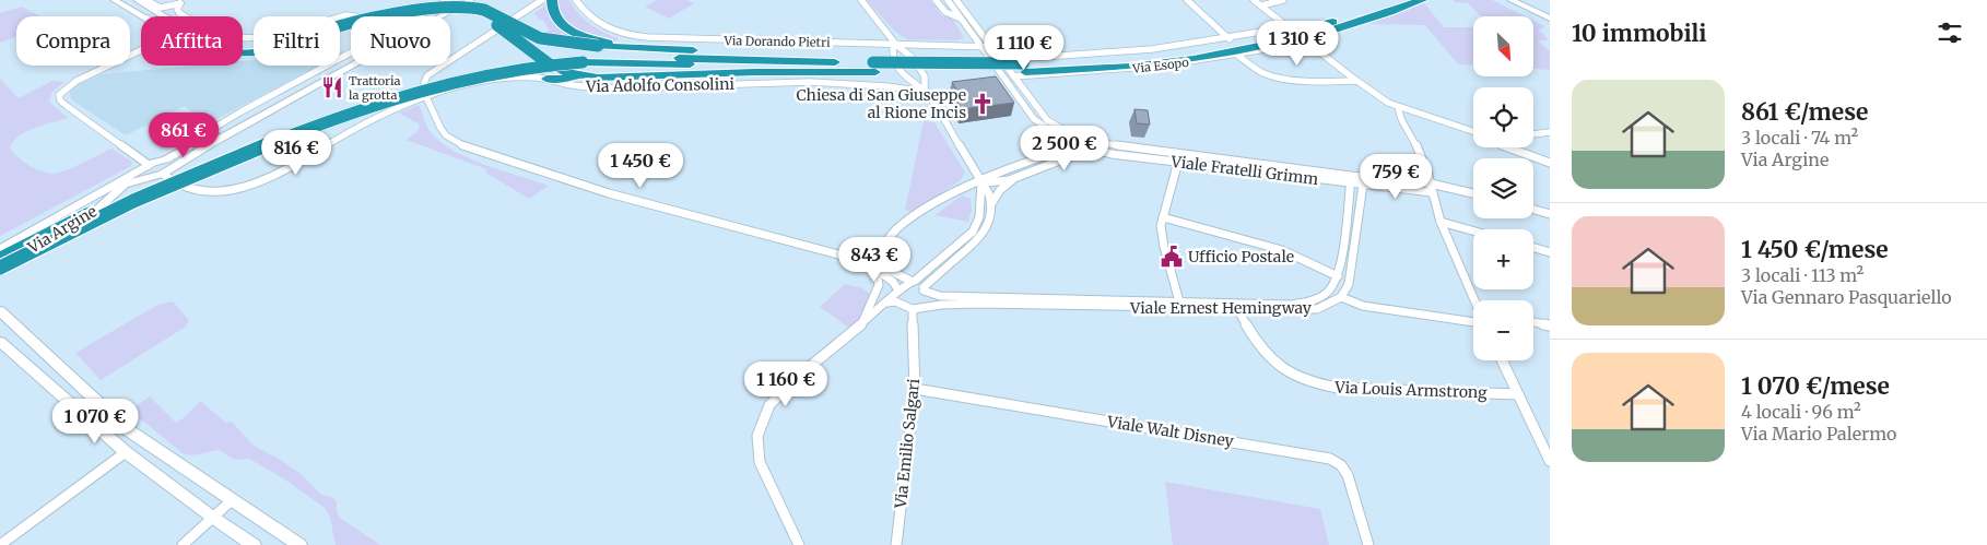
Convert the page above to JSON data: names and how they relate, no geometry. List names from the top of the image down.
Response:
{
  "streets": {
    "street": [
      "Via Dorando Pietri",
      "Via Esopo",
      "Via Adolfo Consolini",
      "Viale Fratelli Grimm",
      "Via Argine",
      "Viale Ernest Hemingway",
      "Via Louis Armstrong",
      "Viale Walt Disney",
      "Via Emilio Salgari"
    ]
  },
  "crossings": [
    ["Via Dorando Pietri", "Viale Fratelli Grimm"],
    ["Viale Fratelli Grimm", "Viale Ernest Hemingway"],
    ["Viale Fratelli Grimm", "Via Emilio Salgari"],
    ["Viale Ernest Hemingway", "Via Louis Armstrong"],
    ["Viale Ernest Hemingway", "Via Emilio Salgari"],
    ["Viale Walt Disney", "Via Emilio Salgari"]
  ],
  "places": {
    "restaurant": ["Trattoria la grotta"],
    "church": ["Chiesa di San Giuseppe al Rione Incis"],
    "public building": ["Ufficio Postale"]
  },
  "north": "bottom right",
  "page": {
    "heading": "10 immobili",
    "map_buttons": ["+", "−"],
    "chip": [
      "Compra",
      "Affitta",
      "Filtri",
      "Nuovo"
    ],
    "price": [
      "1 310 €",
      "1 110 €",
      "861 €",
      "2 500 €",
      "816 €",
      "1 450 €",
      "759 €",
      "843 €",
      "1 160 €",
      "1 070 €"
    ],
    "list": [
      {
        "name": "861 €/mese",
        "note": "3 locali · 74 m² · Via Argine"
      },
      {
        "name": "1 450 €/mese",
        "note": "3 locali · 113 m² · Via Gennaro Pasquariello"
      },
      {
        "name": "1 070 €/mese",
        "note": "4 locali · 96 m² · Via Mario Palermo"
      }
    ]
  }
}
